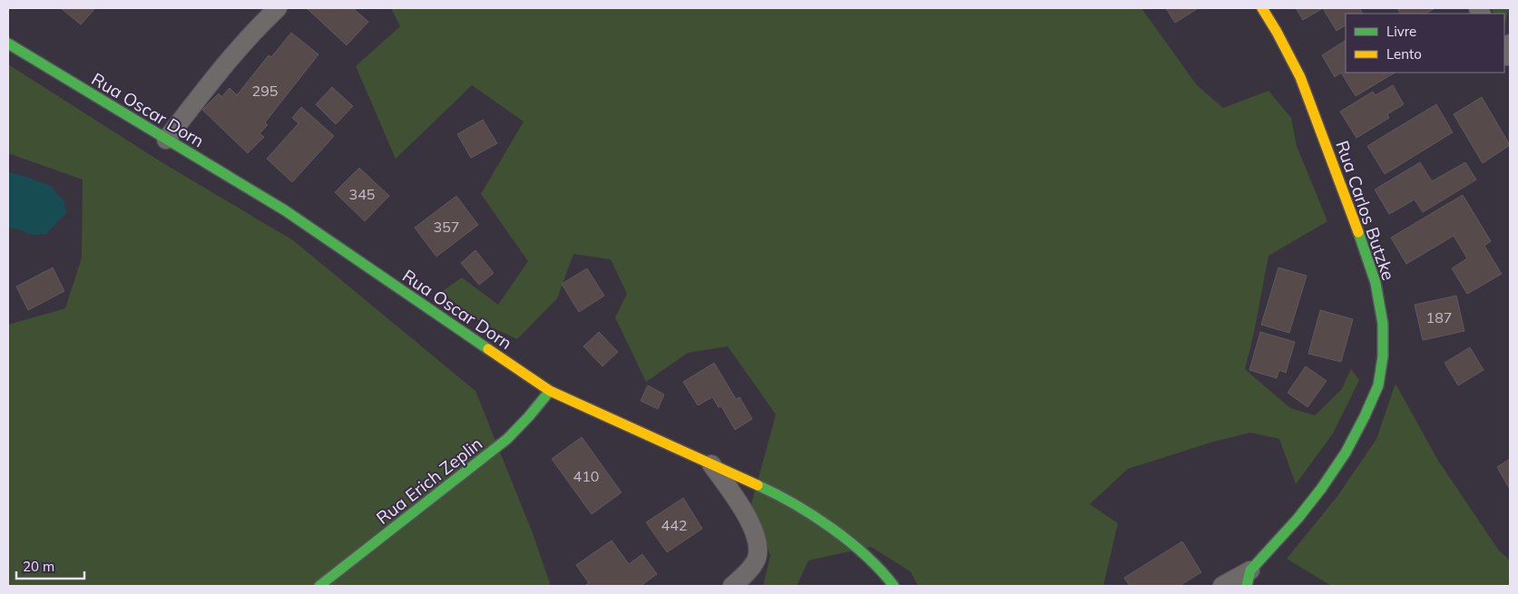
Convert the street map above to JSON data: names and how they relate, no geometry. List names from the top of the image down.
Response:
{
  "streets": {
    "street": ["Rua Oscar Dorn", "Rua Carlos Butzke", "Rua Erich Zeplin"]
  },
  "crossings": [
    ["Rua Oscar Dorn", "Rua Erich Zeplin"]
  ],
  "house_numbers": [
    "295",
    "345",
    "357",
    "187",
    "410",
    "442"
  ],
  "legend": ["Livre", "Lento"],
  "scale_bar": "20 m"
}
